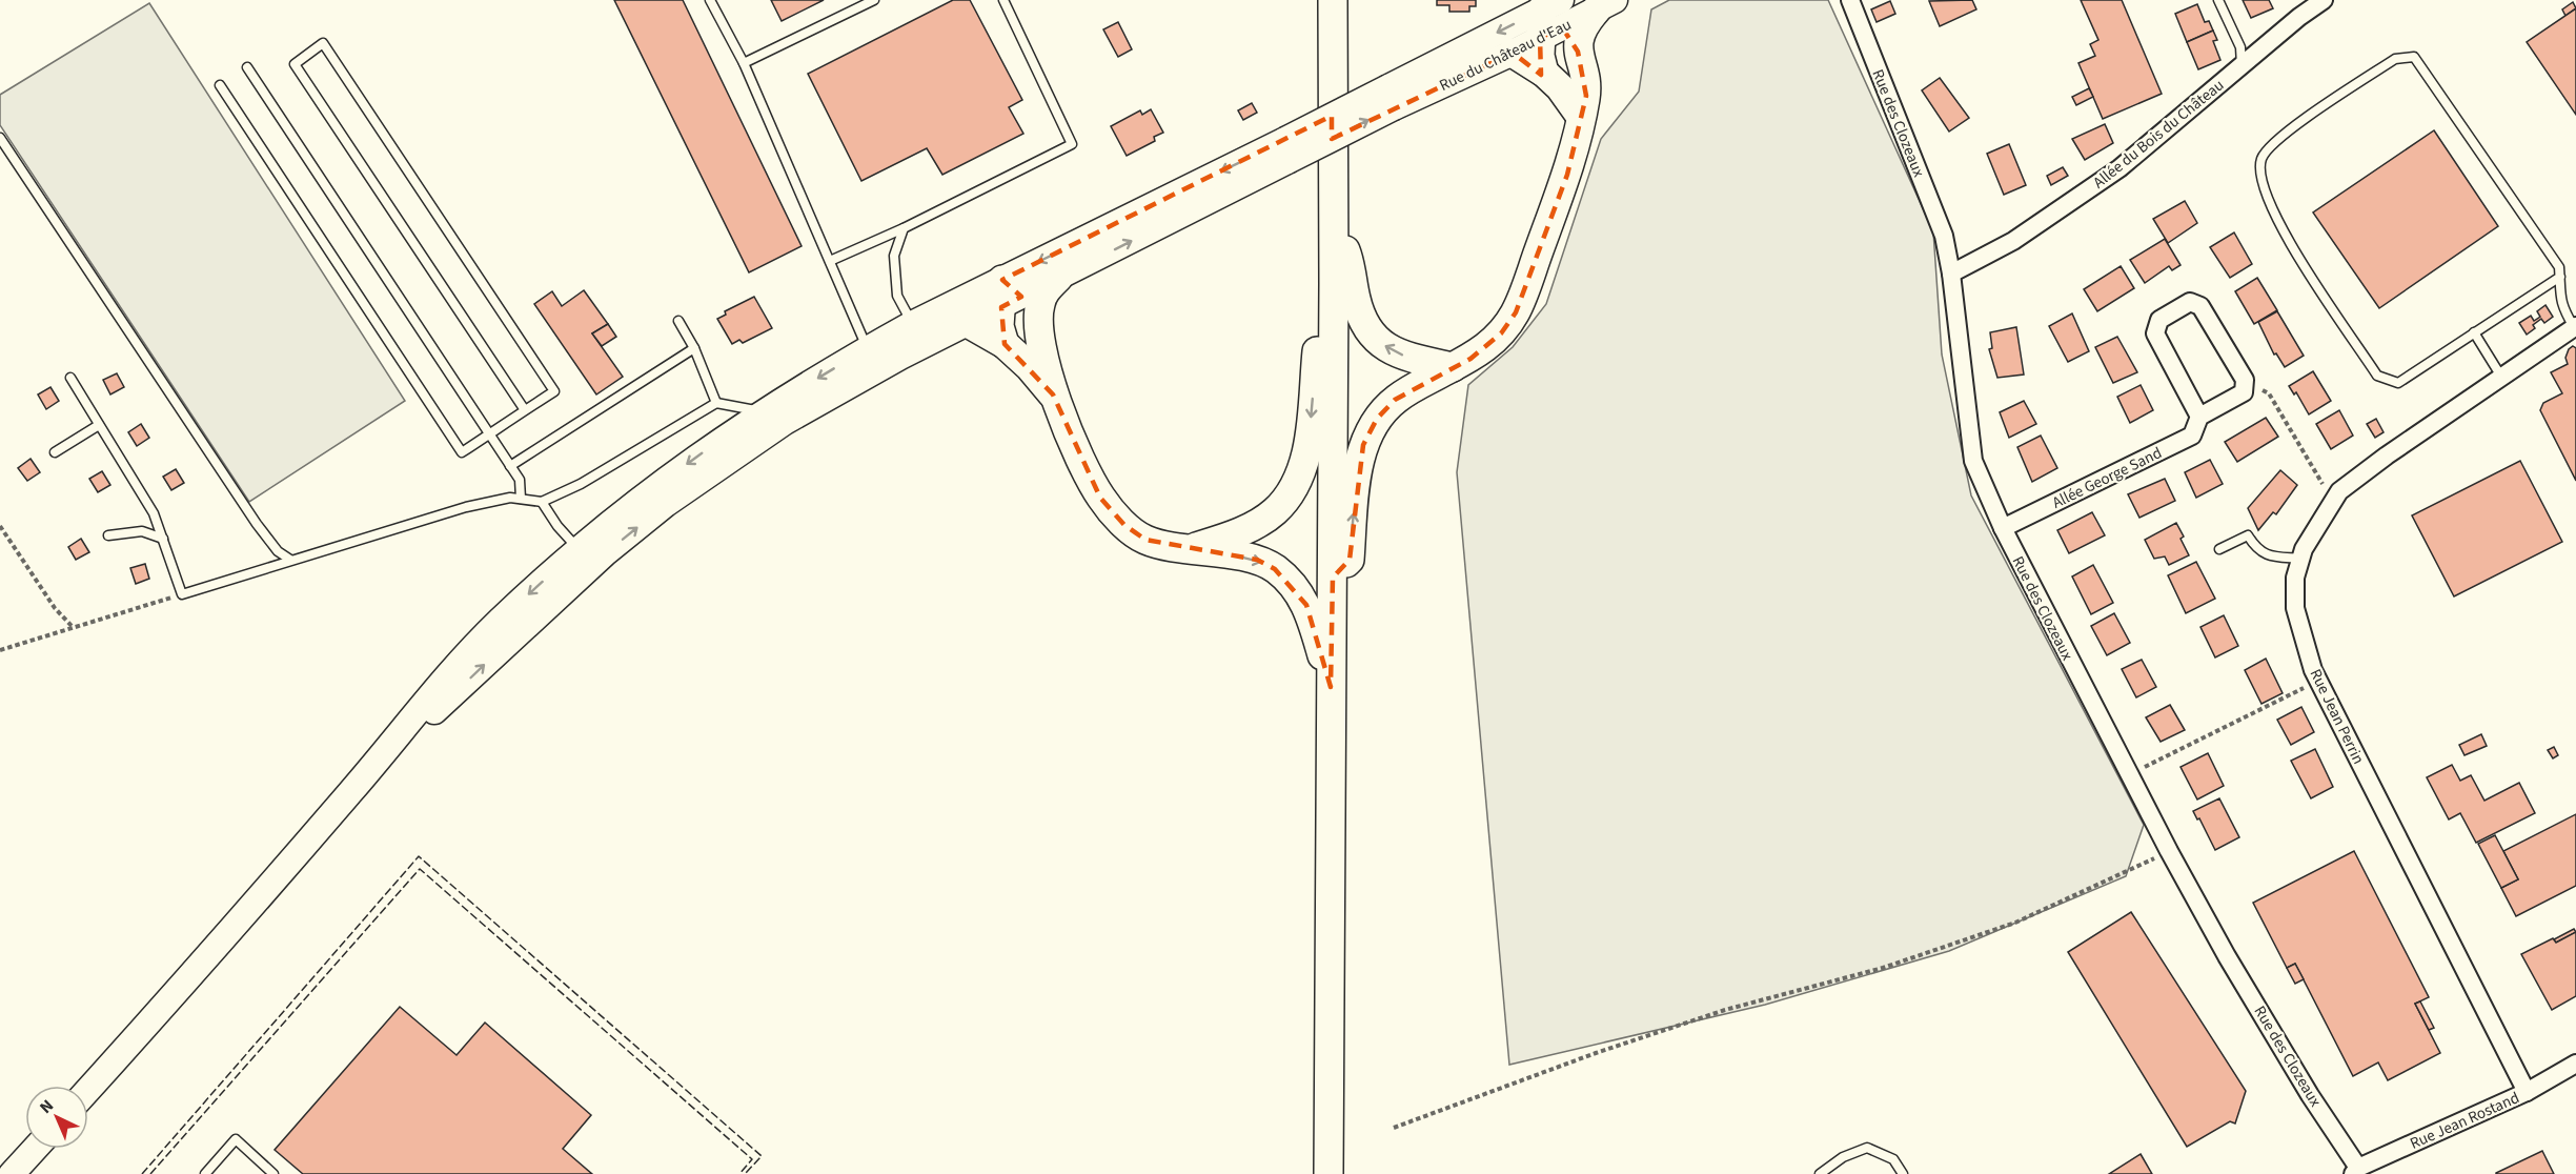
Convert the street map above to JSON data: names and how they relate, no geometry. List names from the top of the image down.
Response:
{
  "streets": {
    "main road": ["Rue du Château d'Eau"],
    "street": [
      "Rue des Clozeaux",
      "Allée du Bois du Château",
      "Allée George Sand",
      "Rue Jean Perrin",
      "Rue Jean Rostand"
    ]
  },
  "crossings": [
    ["Rue des Clozeaux", "Allée du Bois du Château"],
    ["Rue des Clozeaux", "Allée George Sand"],
    ["Rue des Clozeaux", "Rue Jean Rostand"],
    ["Rue Jean Perrin", "Rue Jean Rostand"]
  ],
  "north": "top left"
}
